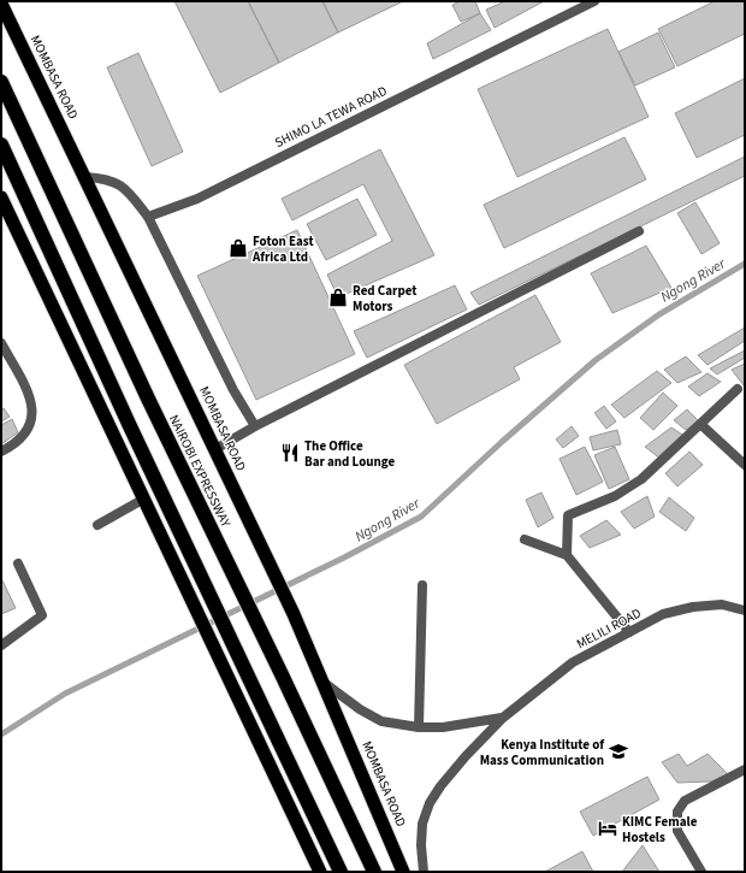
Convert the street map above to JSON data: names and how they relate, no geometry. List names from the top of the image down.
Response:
{
  "streets": {
    "highway": ["MOMBASA ROAD", "NAIROBI EXPRESSWAY"],
    "street": ["SHIMO LA TEWA ROAD", "MELILI ROAD"]
  },
  "crossings": [
    ["MOMBASA ROAD", "MELILI ROAD"]
  ],
  "water": ["Ngong River"],
  "places": {
    "shop": ["Foton East Africa Ltd", "Red Carpet Motors"],
    "restaurant": ["The Office Bar and Lounge"],
    "school or university": ["Kenya Institute of Mass Communication"],
    "hotel": ["KIMC Female Hostels"]
  }
}
